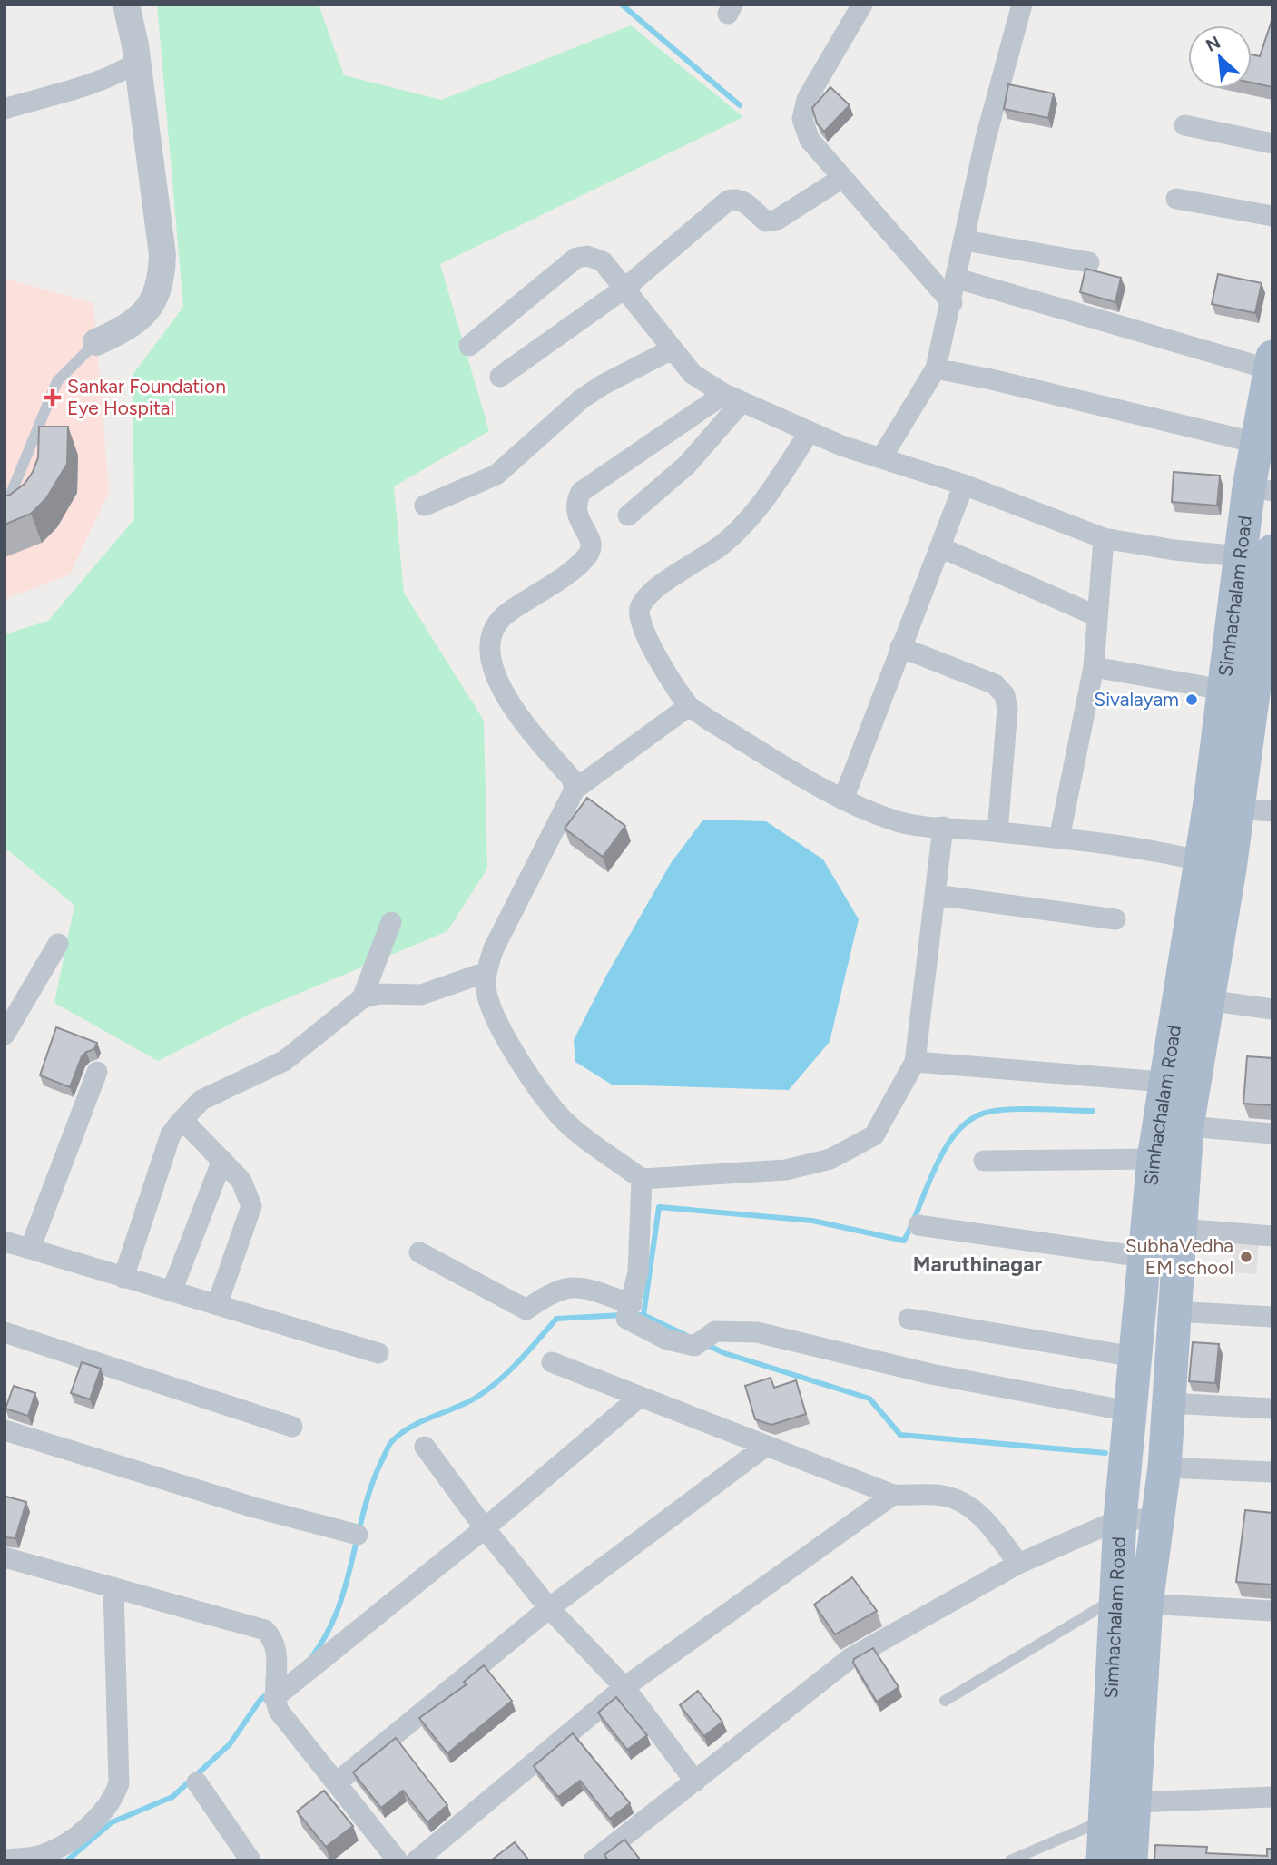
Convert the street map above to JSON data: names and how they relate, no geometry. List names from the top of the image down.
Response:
{
  "streets": {
    "main road": ["Simhachalam Road"]
  },
  "districts": ["Maruthinagar"],
  "places": {
    "health": ["Sankar Foundation Eye Hospital"],
    "other": ["Sivalayam", "SubhaVedha EM school"]
  },
  "north": "top left"
}
